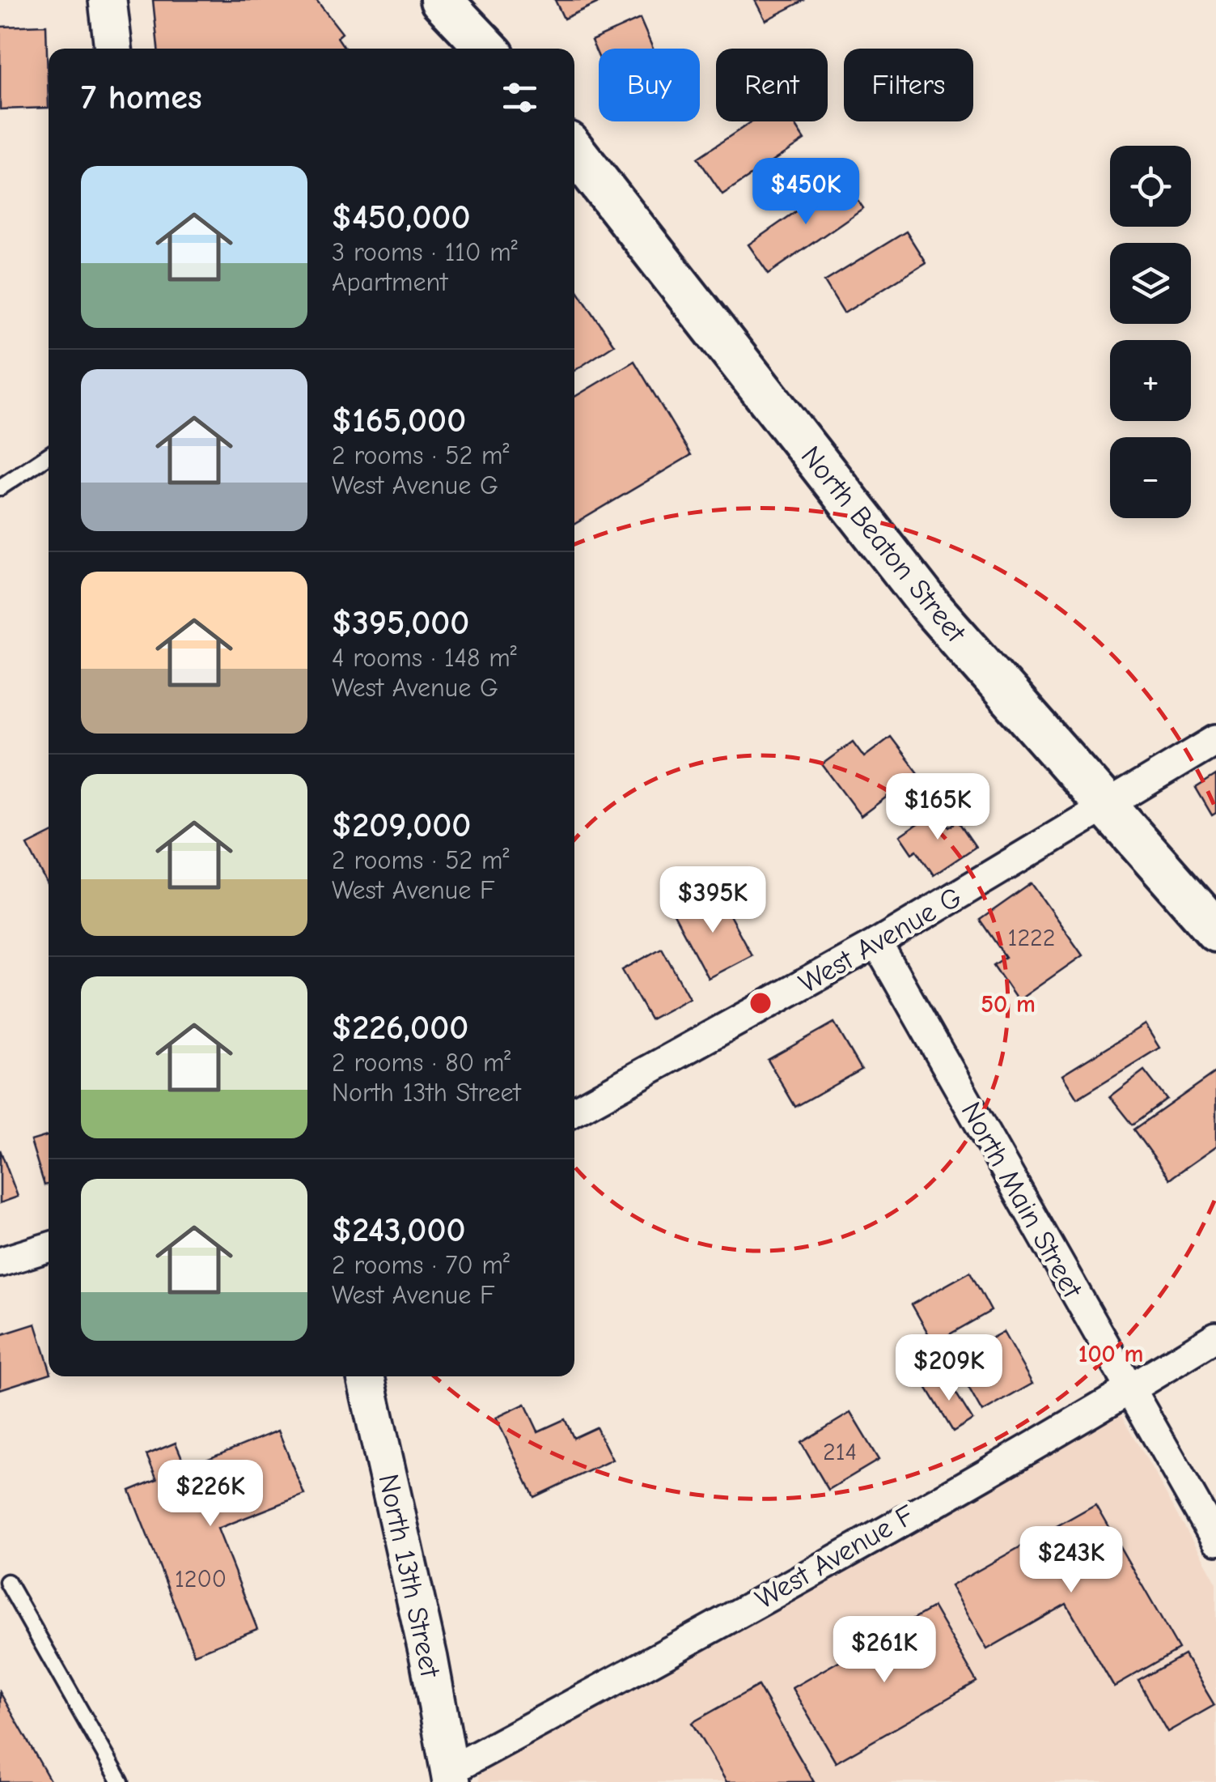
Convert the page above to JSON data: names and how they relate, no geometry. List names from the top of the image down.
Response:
{
  "streets": {
    "main road": ["North Beaton Street"],
    "street": [
      "West Avenue G",
      "North Main Street",
      "West Avenue F",
      "North 13th Street"
    ]
  },
  "crossings": [
    ["North Beaton Street", "West Avenue G"],
    ["West Avenue G", "North Main Street"],
    ["North Main Street", "West Avenue F"],
    ["West Avenue F", "North 13th Street"]
  ],
  "house_numbers": ["1222", "214", "1200"],
  "page": {
    "chip": ["Buy", "Rent", "Filters"],
    "heading": "7 homes",
    "map_buttons": ["+", "−"],
    "list": [
      {
        "name": "$450,000",
        "note": "3 rooms · 110 m² · Apartment"
      },
      {
        "name": "$165,000",
        "note": "2 rooms · 52 m² · West Avenue G"
      },
      {
        "name": "$395,000",
        "note": "4 rooms · 148 m² · West Avenue G"
      },
      {
        "name": "$209,000",
        "note": "2 rooms · 52 m² · West Avenue F"
      },
      {
        "name": "$226,000",
        "note": "2 rooms · 80 m² · North 13th Street"
      },
      {
        "name": "$243,000",
        "note": "2 rooms · 70 m² · West Avenue F"
      }
    ],
    "price": [
      "$450K",
      "$165K",
      "$395K",
      "$209K",
      "$226K",
      "$243K",
      "$261K"
    ]
  },
  "rings": ["50 m", "100 m"]
}
